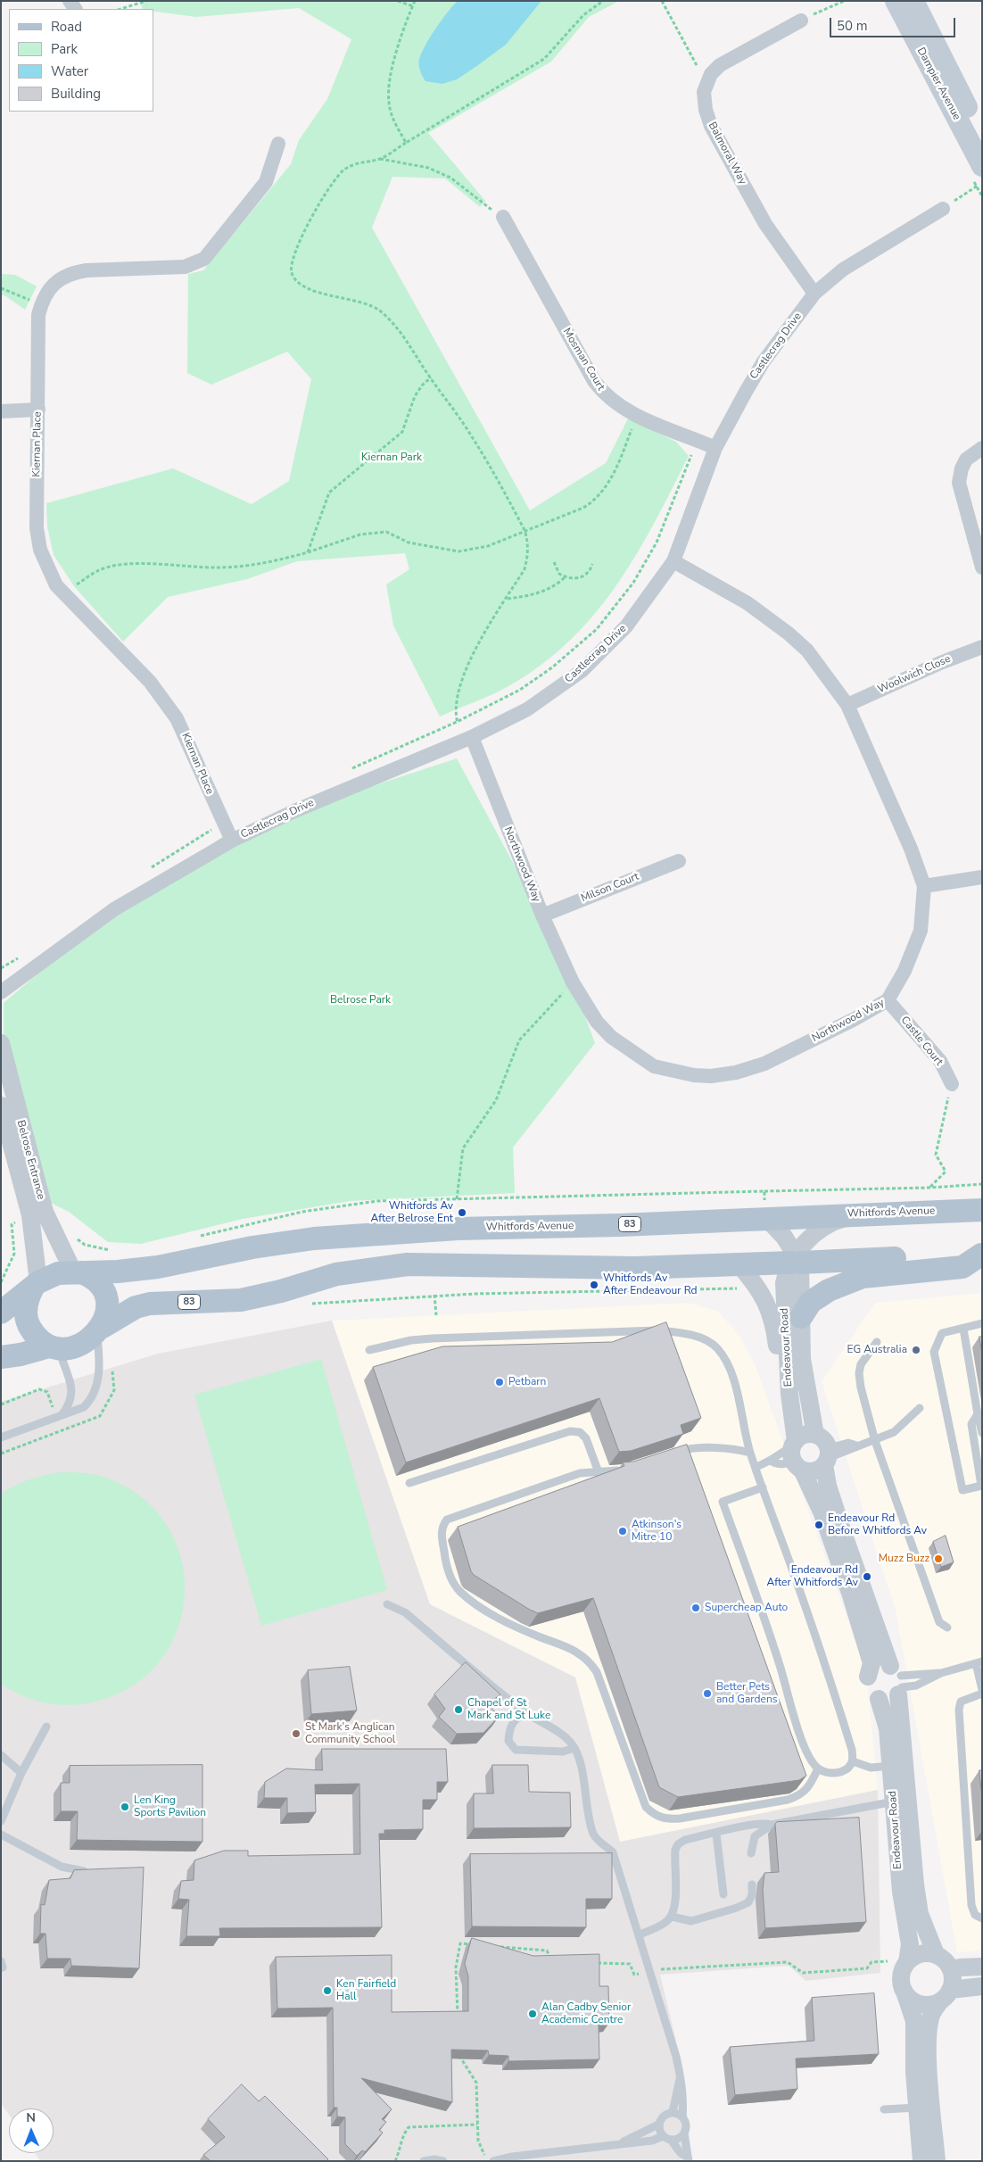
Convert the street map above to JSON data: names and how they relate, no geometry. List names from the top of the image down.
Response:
{
  "streets": {
    "main road": ["Dampier Avenue", "Whitfords Avenue", "83"],
    "street": [
      "Balmoral Way",
      "Castlecrag Drive",
      "Mosman Court",
      "Kiernan Place",
      "Woolwich Close",
      "Northwood Way",
      "Milson Court",
      "Castle Court",
      "Belrose Entrance",
      "Endeavour Road"
    ]
  },
  "crossings": [
    ["Balmoral Way", "Castlecrag Drive"],
    ["Castlecrag Drive", "Mosman Court"],
    ["Castlecrag Drive", "Kiernan Place"],
    ["Castlecrag Drive", "Northwood Way"],
    ["Woolwich Close", "Northwood Way"],
    ["Northwood Way", "Milson Court"],
    ["Northwood Way", "Castle Court"],
    ["Belrose Entrance", "Whitfords Avenue"],
    ["Belrose Entrance", "83"],
    ["Whitfords Avenue", "83"],
    ["Whitfords Avenue", "Endeavour Road"],
    ["83", "Endeavour Road"]
  ],
  "parks": ["Kiernan Park", "Belrose Park"],
  "places": [
    "Whitfords Av After Belrose Ent",
    "Whitfords Av After Endeavour Rd",
    "EG Australia",
    "Petbarn",
    "Endeavour Rd Before Whitfords Av",
    "Atkinson's Mitre 10",
    "Muzz Buzz",
    "Endeavour Rd After Whitfords Av",
    "Supercheap Auto",
    "Better Pets and Gardens",
    "Chapel of St Mark and St Luke",
    "St Mark's Anglican Community School",
    "Len King Sports Pavilion",
    "Ken Fairfield Hall",
    "Alan Cadby Senior Academic Centre"
  ],
  "legend": [
    "Road",
    "Park",
    "Water",
    "Building"
  ],
  "scale_bar": "50 m",
  "north": "top"
}
